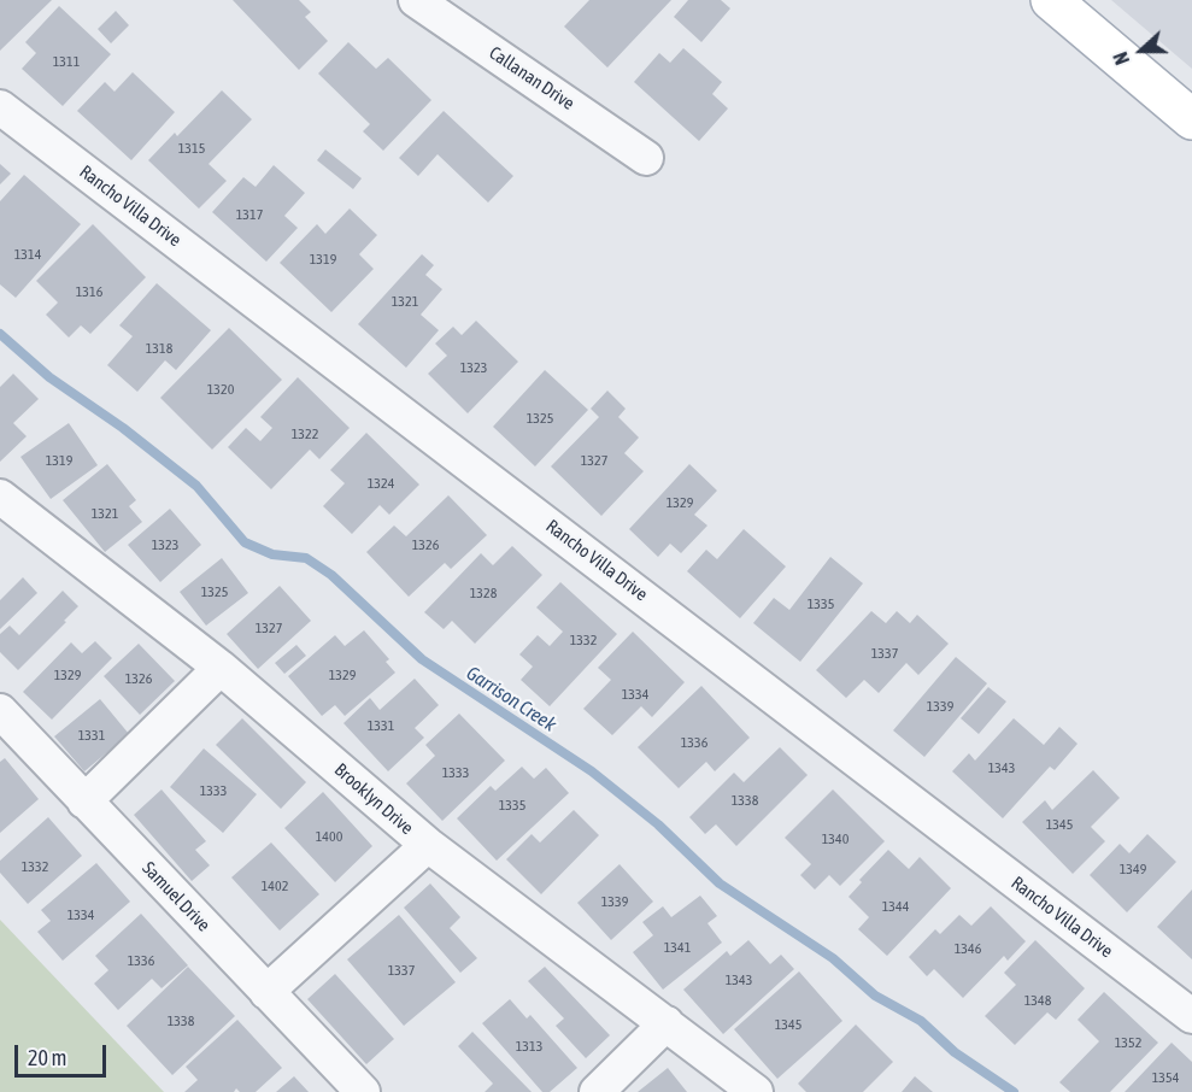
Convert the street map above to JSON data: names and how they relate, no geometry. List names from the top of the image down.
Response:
{
  "streets": {
    "street": [
      "Callanan Drive",
      "Rancho Villa Drive",
      "Brooklyn Drive",
      "Samuel Drive"
    ]
  },
  "water": ["Garrison Creek"],
  "house_numbers": [
    "1311",
    "1315",
    "1317",
    "1314",
    "1319",
    "1316",
    "1321",
    "1318",
    "1323",
    "1320",
    "1325",
    "1322",
    "1319",
    "1327",
    "1324",
    "1329",
    "1321",
    "1323",
    "1326",
    "1325",
    "1328",
    "1335",
    "1327",
    "1332",
    "1337",
    "1329",
    "1329",
    "1326",
    "1334",
    "1339",
    "1331",
    "1331",
    "1336",
    "1343",
    "1333",
    "1333",
    "1338",
    "1335",
    "1345",
    "1400",
    "1340",
    "1332",
    "1349",
    "1402",
    "1339",
    "1344",
    "1334",
    "1341",
    "1346",
    "1336",
    "1337",
    "1343",
    "1348",
    "1338",
    "1345",
    "1352",
    "1313",
    "1354"
  ],
  "scale_bar": "20 m",
  "north": "left"
}
